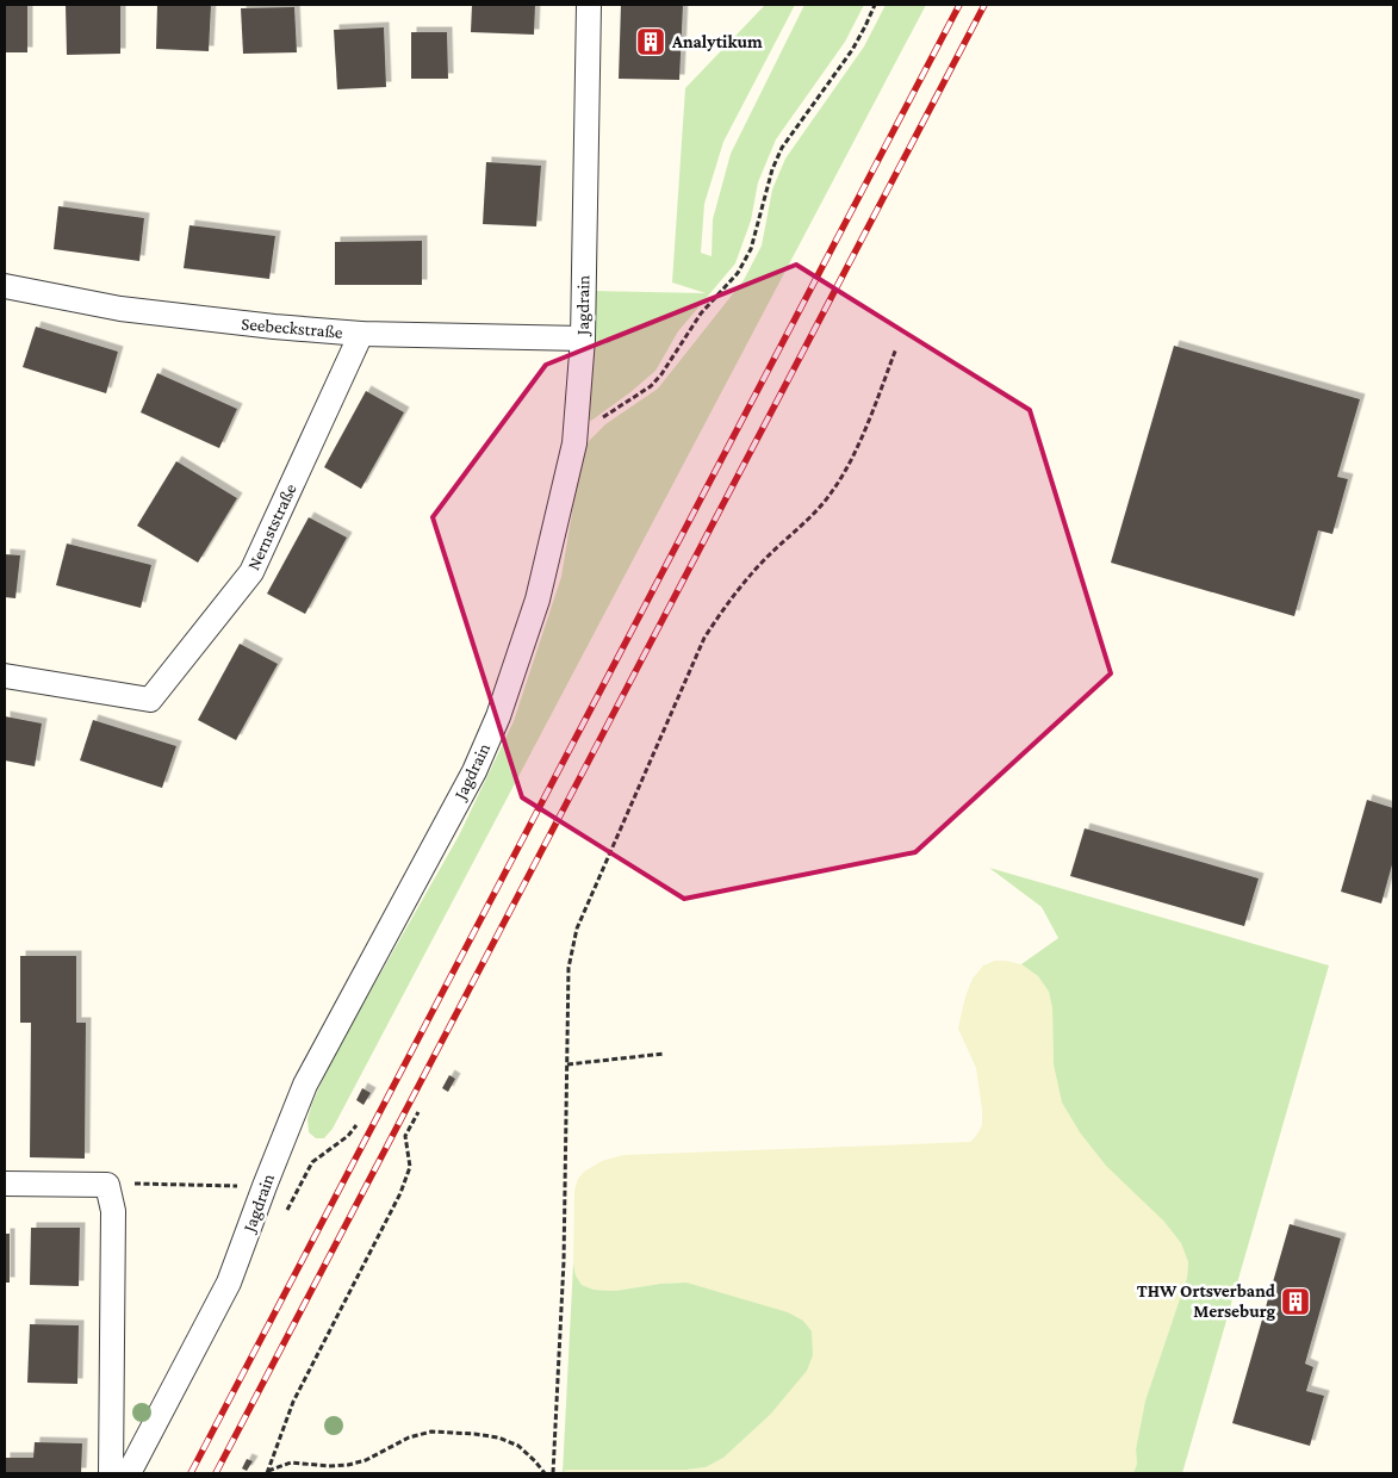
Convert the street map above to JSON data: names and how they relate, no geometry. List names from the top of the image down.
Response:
{
  "streets": {
    "street": ["Jagdrain", "Seebeckstraße", "Nernststraße"]
  },
  "crossings": [
    ["Jagdrain", "Seebeckstraße"],
    ["Seebeckstraße", "Nernststraße"]
  ],
  "places": {
    "building": ["Analytikum", "THW Ortsverband Merseburg"]
  }
}
